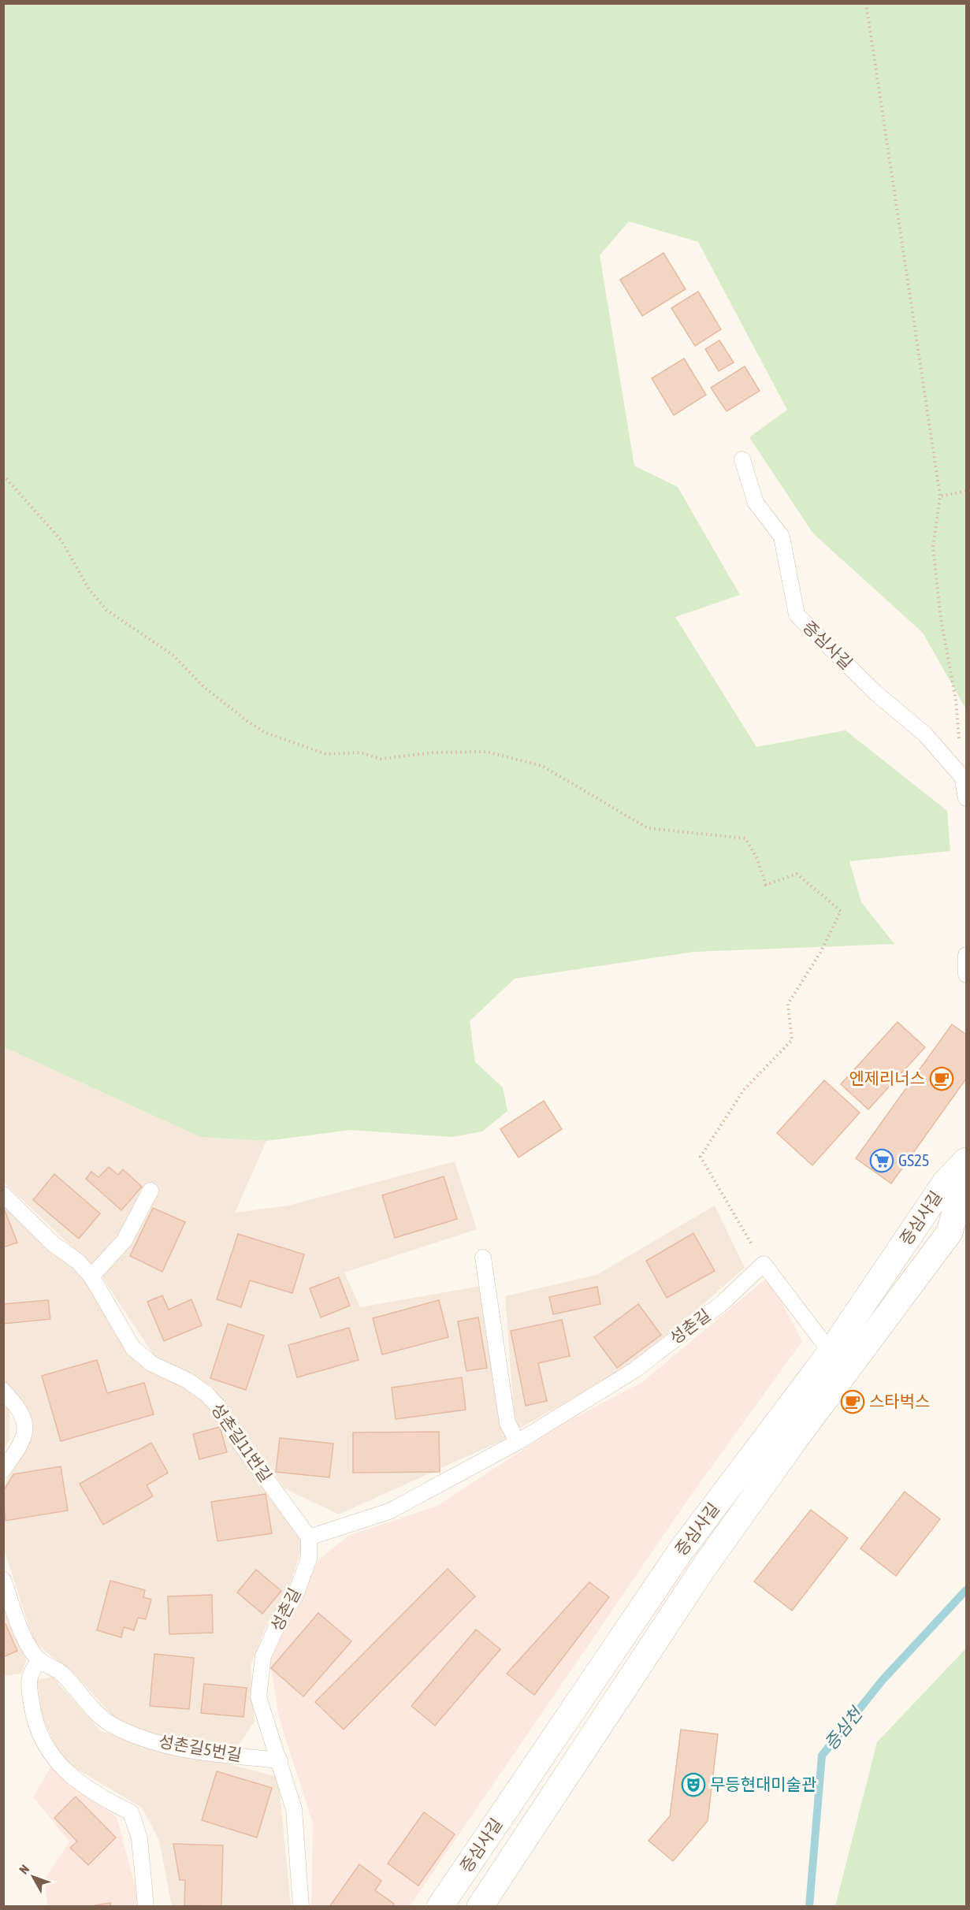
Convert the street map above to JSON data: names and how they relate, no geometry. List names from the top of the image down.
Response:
{
  "streets": {
    "street": ["증심사길"],
    "lane": ["성촌길", "성촌길11번길", "성촌길5번길"]
  },
  "crossings": [
    ["성촌길", "성촌길11번길"],
    ["성촌길", "성촌길5번길"]
  ],
  "water": ["증심천"],
  "places": {
    "cafe": ["엔제리너스", "스타벅스"],
    "supermarket": ["GS25"],
    "theatre": ["무등현대미술관"]
  },
  "north": "top left"
}
